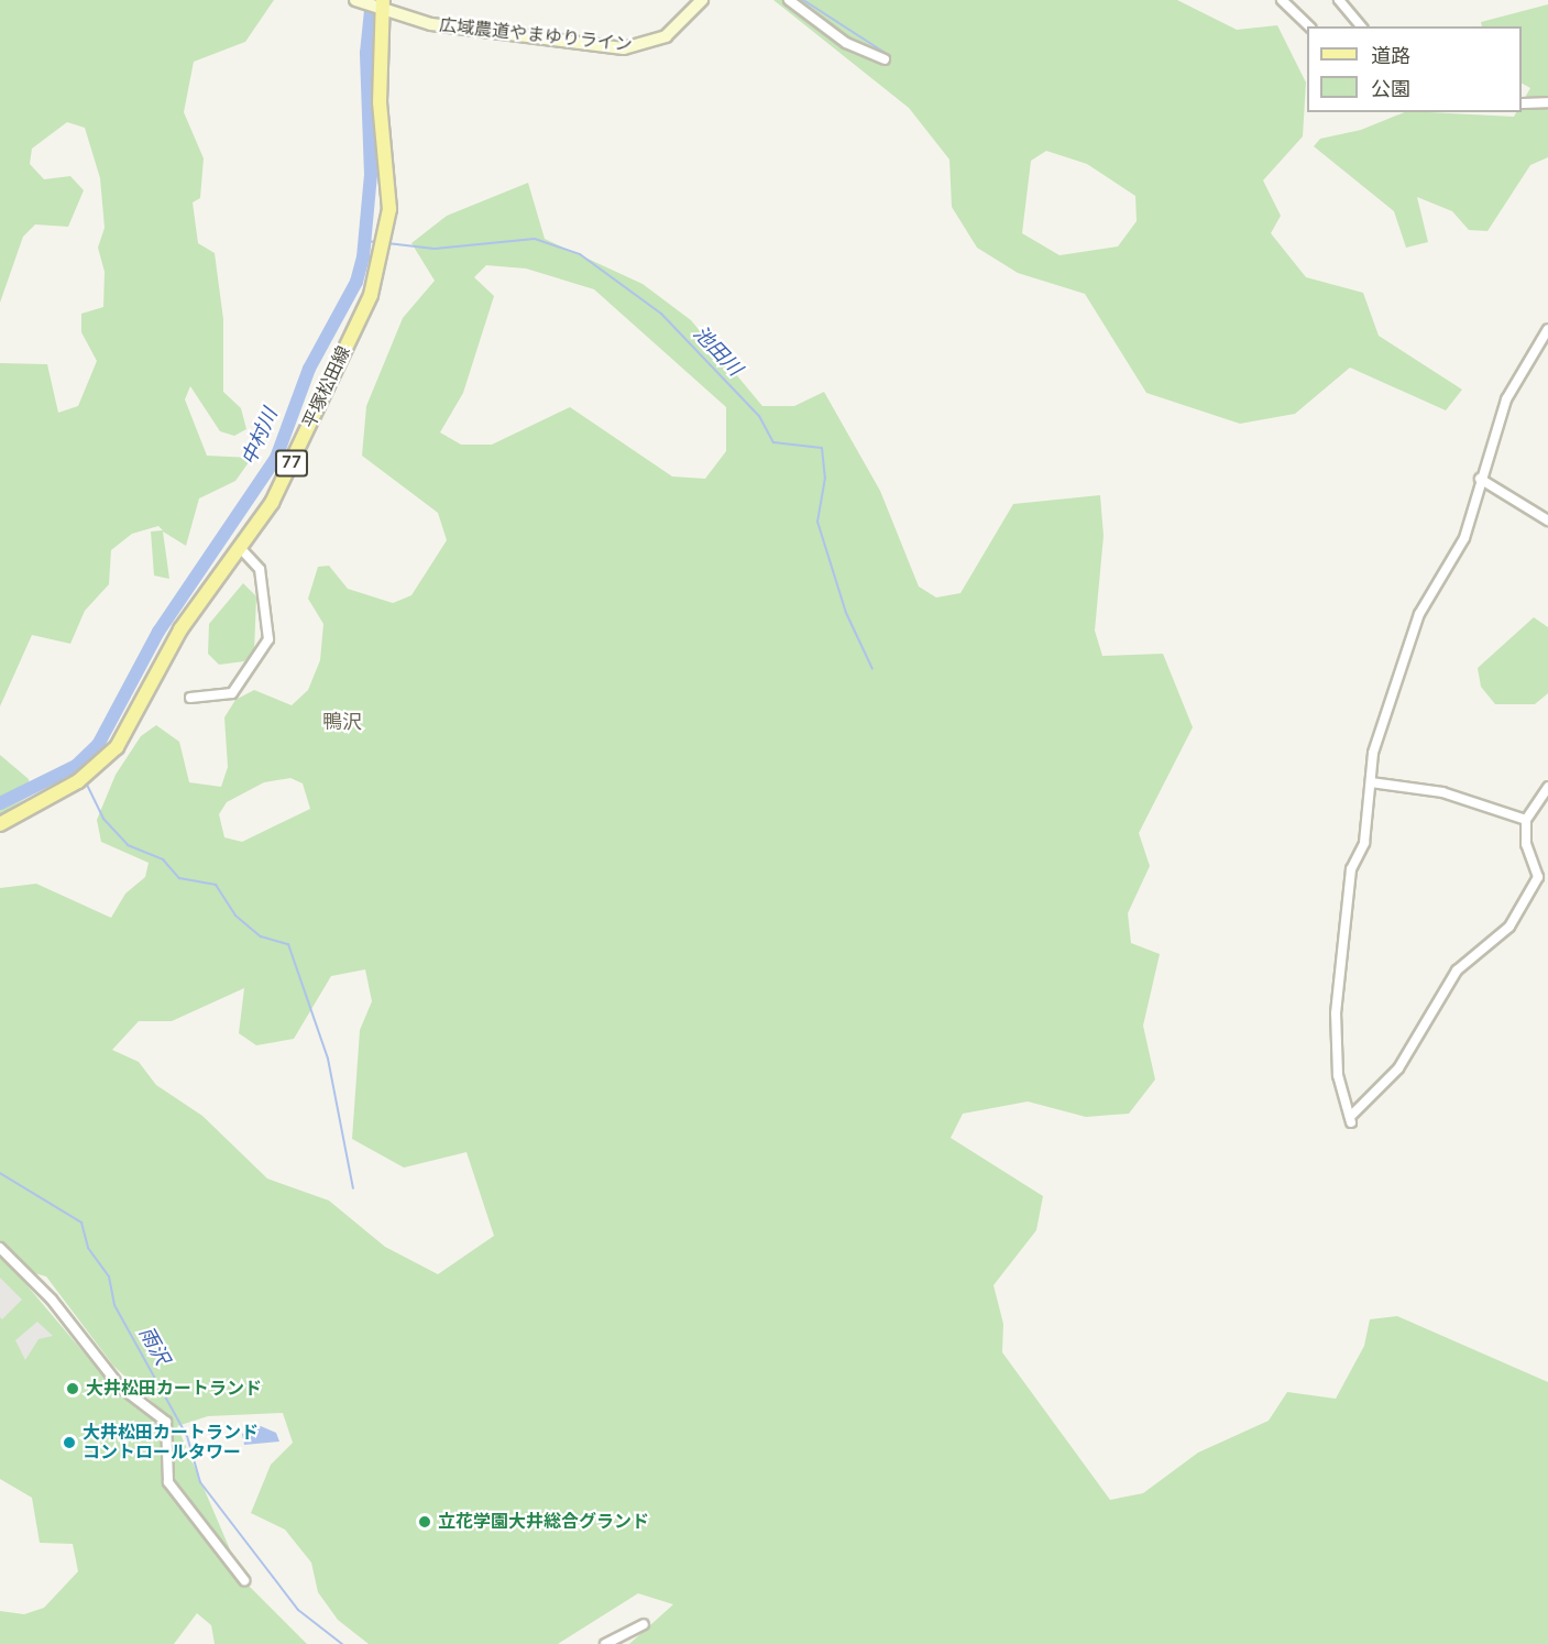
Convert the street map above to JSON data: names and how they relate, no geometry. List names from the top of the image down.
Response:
{
  "streets": {
    "main road": ["平塚松田線", "77"],
    "street": ["広域農道やまゆりライン"]
  },
  "crossings": [
    ["広域農道やまゆりライン", "平塚松田線"]
  ],
  "districts": ["鴨沢"],
  "water": ["池田川", "中村川", "雨沢"],
  "places": ["大井松田カートランド", "大井松田カートランド コントロールタワー", "立花学園大井総合グランド"],
  "legend": ["道路", "公園"]
}
